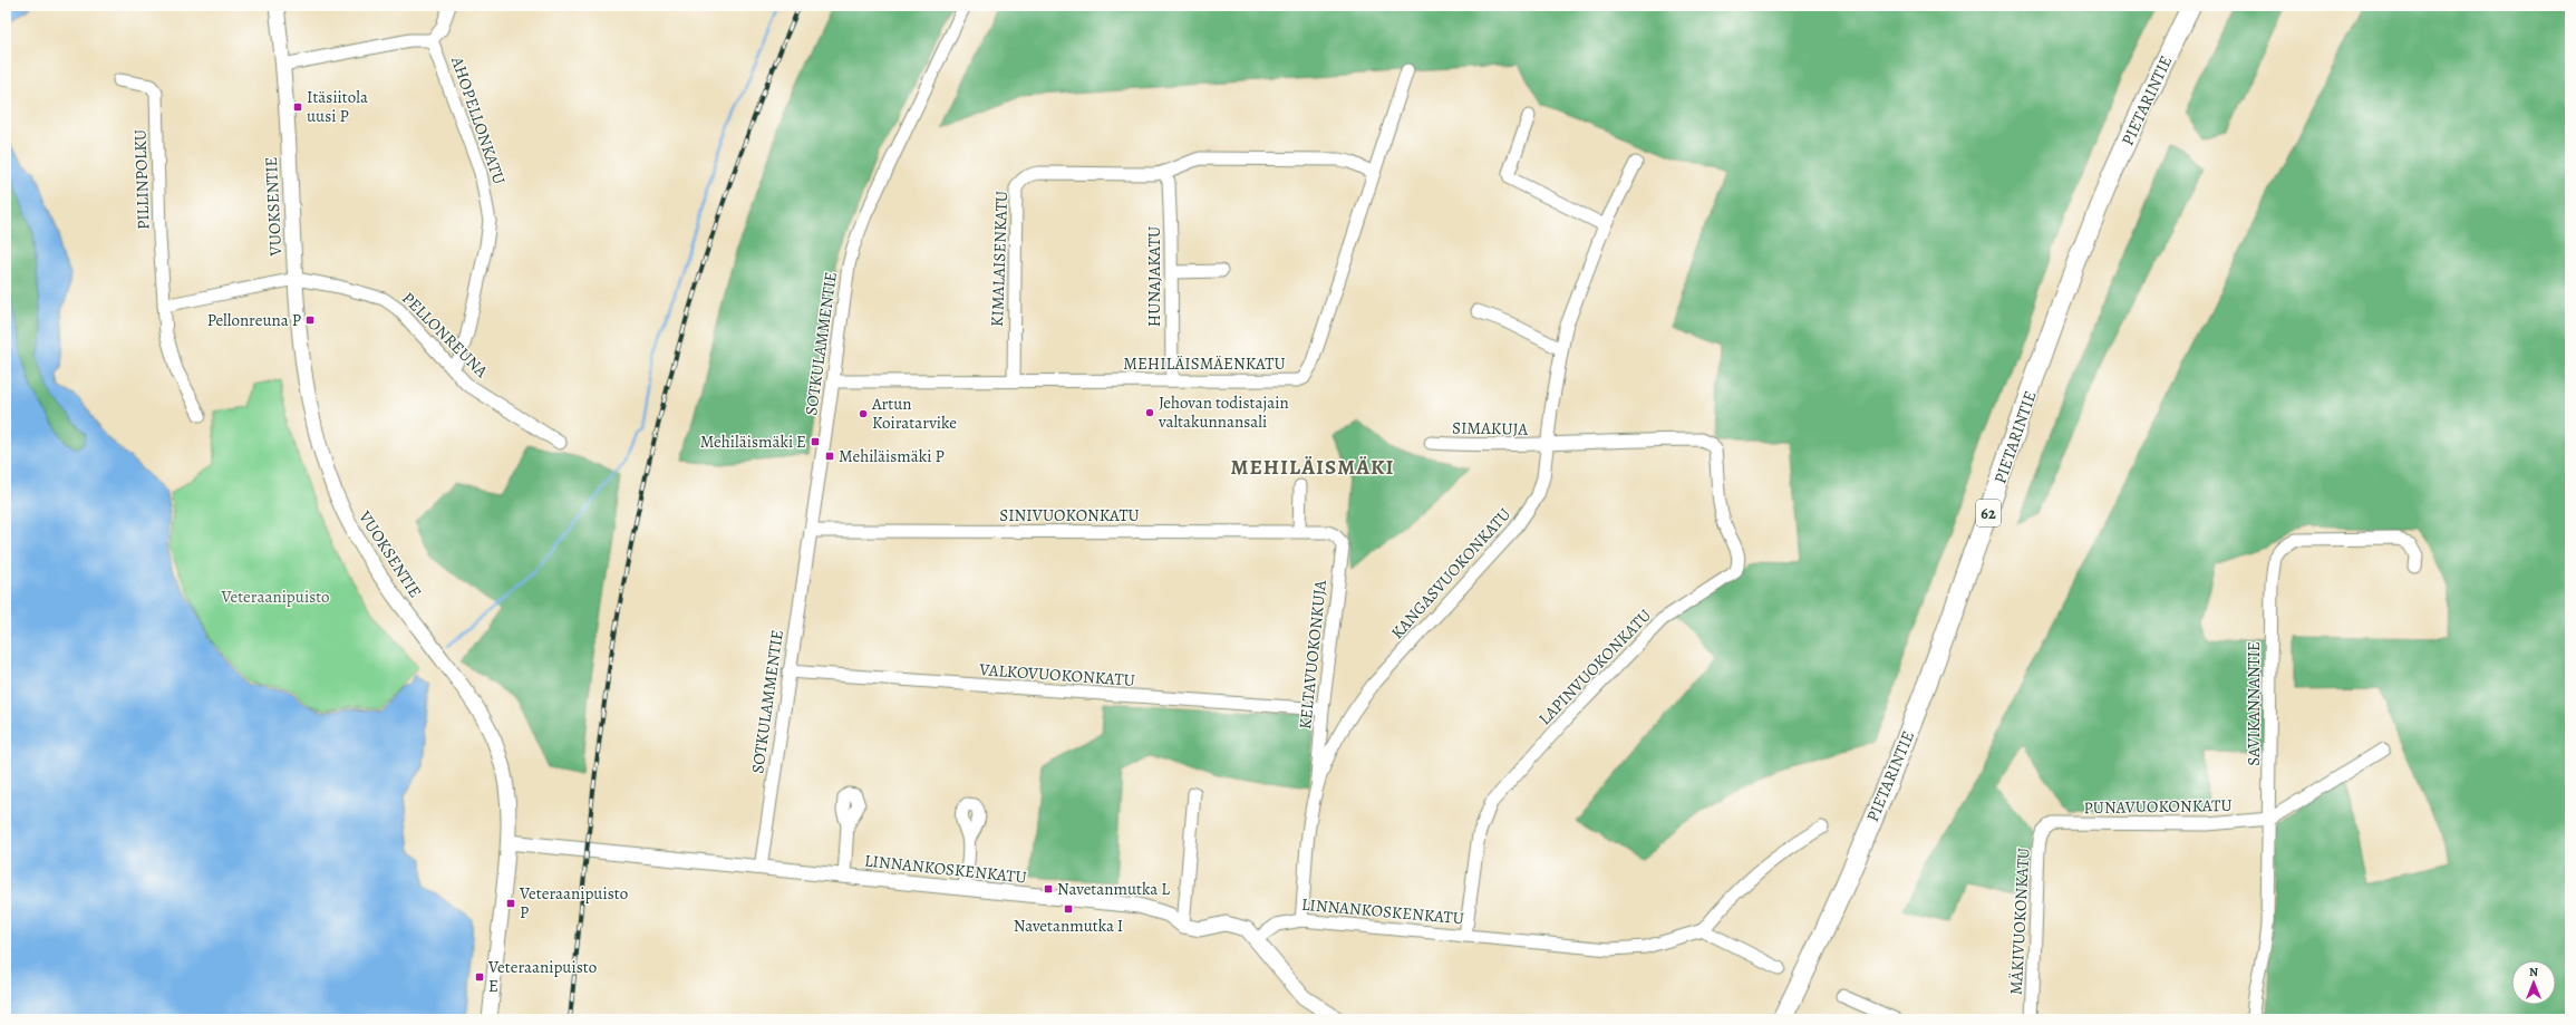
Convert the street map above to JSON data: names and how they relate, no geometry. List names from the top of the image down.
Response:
{
  "streets": {
    "main road": ["PIETARINTIE", "62"],
    "street": [
      "AHOPELLONKATU",
      "PILLINPOLKU",
      "VUOKSENTIE",
      "KIMALAISENKATU",
      "HUNAJAKATU",
      "PELLONREUNA",
      "SOTKULAMMENTIE",
      "MEHILÄISMÄENKATU",
      "SIMAKUJA",
      "SINIVUOKONKATU",
      "KANGASVUOKONKATU",
      "KELTAVUOKONKUJA",
      "LAPINVUOKONKATU",
      "VALKOVUOKONKATU",
      "SAVIKANNANTIE",
      "PUNAVUOKONKATU",
      "LINNANKOSKENKATU",
      "MÄKIVUOKONKATU"
    ]
  },
  "crossings": [
    ["AHOPELLONKATU", "PELLONREUNA"],
    ["VUOKSENTIE", "PELLONREUNA"],
    ["VUOKSENTIE", "LINNANKOSKENKATU"],
    ["KIMALAISENKATU", "HUNAJAKATU"],
    ["KIMALAISENKATU", "MEHILÄISMÄENKATU"],
    ["HUNAJAKATU", "MEHILÄISMÄENKATU"],
    ["SOTKULAMMENTIE", "MEHILÄISMÄENKATU"],
    ["SOTKULAMMENTIE", "SINIVUOKONKATU"],
    ["SOTKULAMMENTIE", "VALKOVUOKONKATU"],
    ["SOTKULAMMENTIE", "LINNANKOSKENKATU"],
    ["SIMAKUJA", "KANGASVUOKONKATU"],
    ["SIMAKUJA", "LAPINVUOKONKATU"],
    ["SINIVUOKONKATU", "KELTAVUOKONKUJA"],
    ["KANGASVUOKONKATU", "KELTAVUOKONKUJA"],
    ["KANGASVUOKONKATU", "LAPINVUOKONKATU"],
    ["KANGASVUOKONKATU", "LINNANKOSKENKATU"],
    ["KELTAVUOKONKUJA", "VALKOVUOKONKATU"],
    ["LAPINVUOKONKATU", "LINNANKOSKENKATU"],
    ["SAVIKANNANTIE", "PUNAVUOKONKATU"],
    ["PUNAVUOKONKATU", "MÄKIVUOKONKATU"]
  ],
  "districts": ["MEHILÄISMÄKI"],
  "parks": ["Veteraanipuisto"],
  "places": {
    "transit": [
      "Itäsiitola uusi P",
      "Pellonreuna P",
      "Mehiläismäki E",
      "Mehiläismäki P",
      "Navetanmutka L",
      "Veteraanipuisto P",
      "Navetanmutka I",
      "Veteraanipuisto E"
    ],
    "other": ["Jehovan todistajain valtakunnansali", "Artun Koiratarvike"]
  },
  "north": "top"
}
